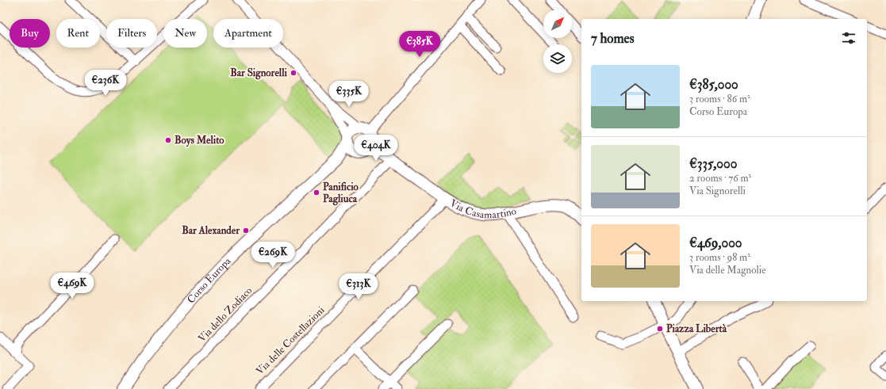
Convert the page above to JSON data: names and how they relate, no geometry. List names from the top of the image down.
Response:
{
  "streets": {
    "main road": ["Via Casamartino", "Corso Europa"],
    "street": ["Via dello Zodiaco", "Via delle Costellazioni"]
  },
  "crossings": [
    ["Via Casamartino", "Corso Europa"],
    ["Via Casamartino", "Via dello Zodiaco"],
    ["Via Casamartino", "Via delle Costellazioni"]
  ],
  "places": [
    "Bar Signorelli",
    "Boys Melito",
    "Panificio Pagliuca",
    "Bar Alexander",
    "Piazza Libertà"
  ],
  "north": "top right",
  "page": {
    "chip": [
      "Buy",
      "Rent",
      "Filters",
      "New",
      "Apartment"
    ],
    "heading": "7 homes",
    "price": [
      "€385K",
      "€236K",
      "€335K",
      "€404K",
      "€269K",
      "€469K",
      "€313K"
    ],
    "list": [
      {
        "name": "€385,000",
        "note": "3 rooms · 86 m² · Corso Europa"
      },
      {
        "name": "€335,000",
        "note": "2 rooms · 76 m² · Via Signorelli"
      },
      {
        "name": "€469,000",
        "note": "3 rooms · 98 m² · Via delle Magnolie"
      }
    ]
  }
}
